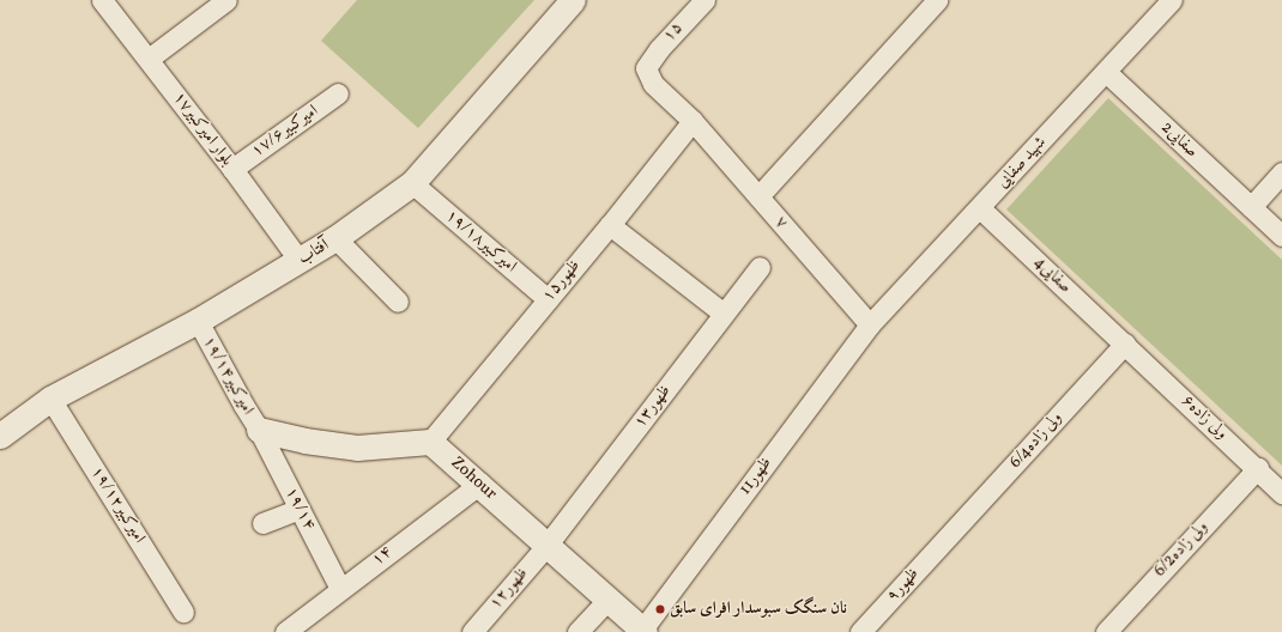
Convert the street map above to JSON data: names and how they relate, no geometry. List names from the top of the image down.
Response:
{
  "streets": {
    "street": [
      "۱۵",
      "بلوار امیرکبیر۱۷",
      "امیرکبیر۱۷/۶",
      "2صفایی",
      "شهید صفایی",
      "۷",
      "امیرکبیر۱۹/۱۸",
      "آفتاب",
      "4صفایی",
      "ظهور۱۵",
      "امیرکبیر۱۹/۱۴",
      "ظهور۱۳",
      "ولی زاده۶",
      "6/4ولی زاده",
      "11ظهور",
      "Zohour",
      "امیرکبیر۱۹/۱۲",
      "۱۹/۱۴",
      "6/2ولی زاده",
      "۱۴",
      "ظهور۹",
      "ظهور۱۲"
    ]
  },
  "crossings": [
    ["۱۵", "۷"],
    ["بلوار امیرکبیر۱۷", "امیرکبیر۱۷/۶"],
    ["بلوار امیرکبیر۱۷", "آفتاب"],
    ["2صفایی", "شهید صفایی"],
    ["شهید صفایی", "۷"],
    ["شهید صفایی", "4صفایی"],
    ["شهید صفایی", "11ظهور"],
    ["۷", "ظهور۱۵"],
    ["۷", "11ظهور"],
    ["امیرکبیر۱۹/۱۸", "آفتاب"],
    ["امیرکبیر۱۹/۱۸", "ظهور۱۵"],
    ["آفتاب", "امیرکبیر۱۹/۱۴"],
    ["آفتاب", "امیرکبیر۱۹/۱۲"],
    ["4صفایی", "ولی زاده۶"],
    ["4صفایی", "6/4ولی زاده"],
    ["ظهور۱۵", "Zohour"],
    ["امیرکبیر۱۹/۱۴", "۱۹/۱۴"],
    ["ظهور۱۳", "Zohour"],
    ["ظهور۱۳", "ظهور۱۲"],
    ["ولی زاده۶", "6/4ولی زاده"],
    ["ولی زاده۶", "6/2ولی زاده"],
    ["6/4ولی زاده", "ظهور۹"],
    ["11ظهور", "Zohour"],
    ["Zohour", "۱۴"],
    ["Zohour", "ظهور۱۲"],
    ["۱۹/۱۴", "۱۴"]
  ],
  "places": ["نان سنگک سبوسدار افرای سابق"]
}
